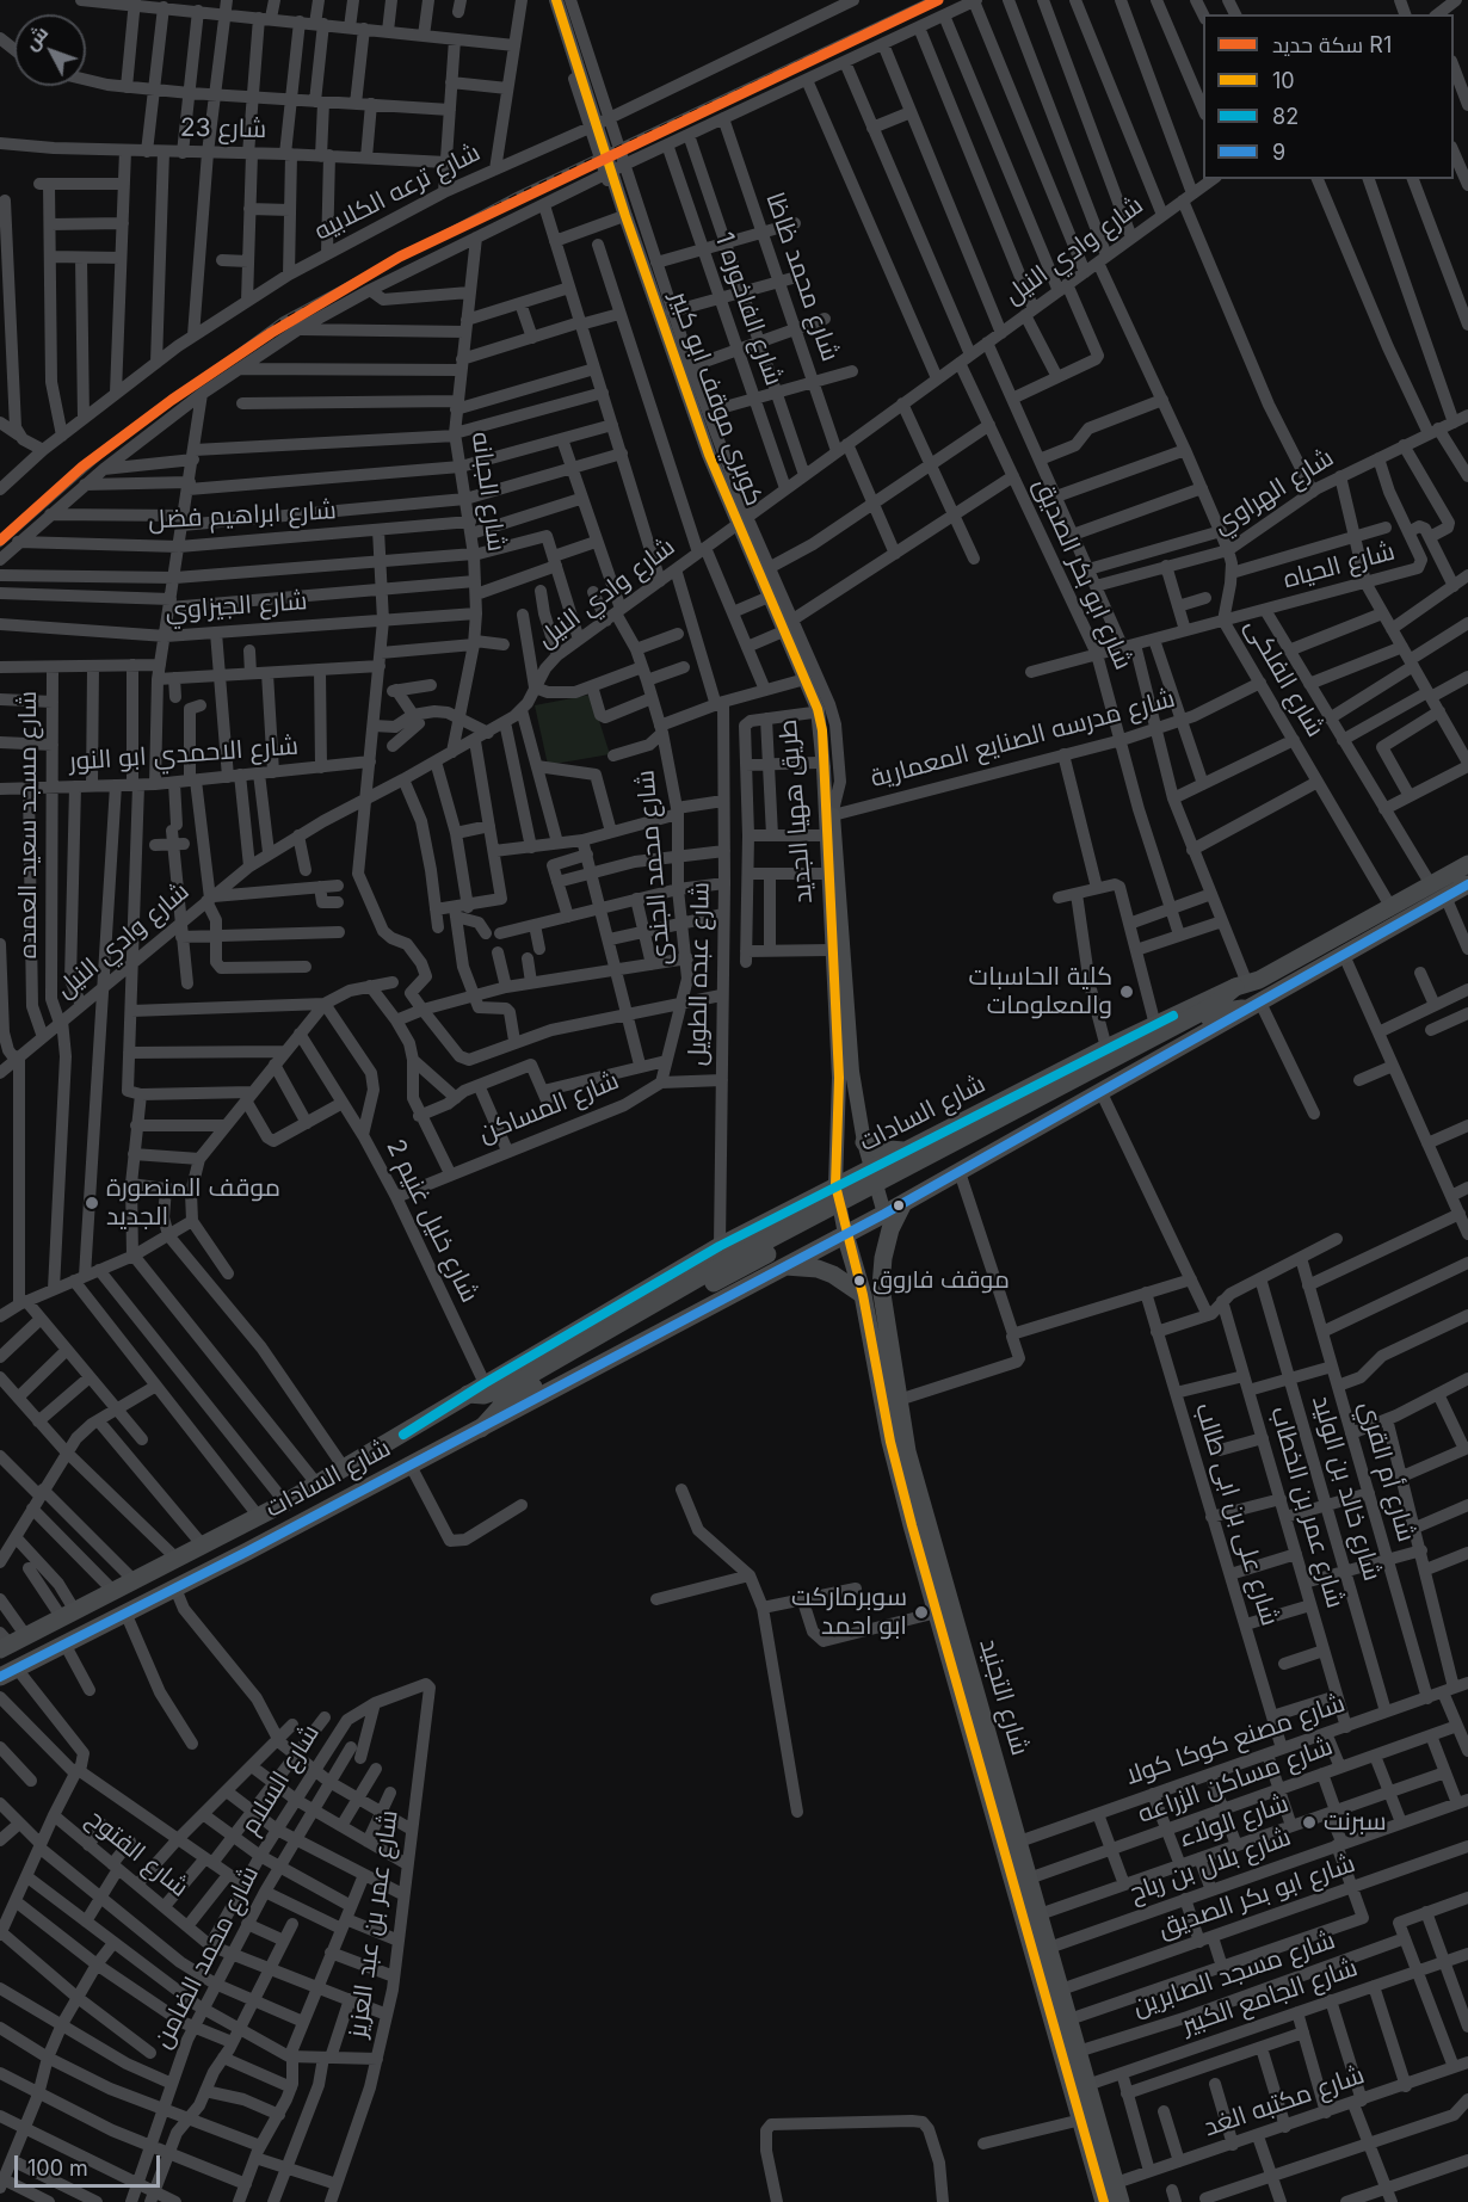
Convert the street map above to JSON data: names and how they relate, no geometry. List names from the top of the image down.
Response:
{
  "streets": {
    "highway": ["شارع السادات", "شارع التجنيد"],
    "main road": ["كوبري موقف ابو كبير", "طريق ههيا الجديد"],
    "street": [
      "شارع 23",
      "شارع ترعه الكلابيه",
      "شارع وادي النيل",
      "شارع محمد ظاظا",
      "شارع الفاخوره 1",
      "شارع الجبانه",
      "شارع الهراوي",
      "شارع ابراهيم فضل",
      "شارع الحياه",
      "شارع ابو بكر الصديق",
      "شارع الجيزاوي",
      "شارع الفلكى",
      "شارع مدرسه الصنايع المعمارية",
      "شارع الاحمدي ابو النور",
      "شارع مسجد سعيد العمده",
      "شارع محمد الجندى",
      "شارع عبده الطويل",
      "شارع المساكن",
      "شارع خليل غنيم 2",
      "شارع أم القري",
      "شارع خالد بن الوليد",
      "شارع عمر بن الخطاب",
      "شارع على بن ابى طالب",
      "شارع مصنع كوكا كولا",
      "شارع السلام",
      "شارع مساكن الزراعه",
      "شارع الولاء",
      "شارع الفتوح",
      "شارع بلال بن رباح",
      "شارع عمر بن عبد العزيز",
      "شارع محمد الضامن",
      "شارع مسجد الصابرين",
      "شارع الجامع الكبير",
      "شارع مكتبه الغد"
    ]
  },
  "crossings": [
    ["شارع ترعه الكلابيه", "طريق ههيا الجديد"],
    ["شارع وادي النيل", "شارع محمد ظاظا"],
    ["شارع وادي النيل", "شارع الفاخوره 1"],
    ["شارع وادي النيل", "شارع الجبانه"],
    ["شارع وادي النيل", "شارع ابو بكر الصديق"],
    ["شارع وادي النيل", "شارع الفلكى"],
    ["شارع وادي النيل", "طريق ههيا الجديد"],
    ["شارع وادي النيل", "شارع مسجد سعيد العمده"],
    ["شارع وادي النيل", "شارع محمد الجندى"],
    ["شارع وادي النيل", "شارع عبده الطويل"],
    ["كوبري موقف ابو كبير", "شارع مدرسه الصنايع المعمارية"],
    ["كوبري موقف ابو كبير", "طريق ههيا الجديد"],
    ["شارع الجبانه", "شارع ابراهيم فضل"],
    ["شارع الجبانه", "شارع الجيزاوي"],
    ["شارع الهراوي", "شارع الحياه"],
    ["شارع الهراوي", "شارع الفلكى"],
    ["شارع الحياه", "شارع ابو بكر الصديق"],
    ["شارع الحياه", "شارع الفلكى"],
    ["شارع ابو بكر الصديق", "شارع مدرسه الصنايع المعمارية"],
    ["شارع ابو بكر الصديق", "شارع التجنيد"],
    ["شارع الفلكى", "شارع مدرسه الصنايع المعمارية"],
    ["شارع مدرسه الصنايع المعمارية", "طريق ههيا الجديد"],
    ["شارع الاحمدي ابو النور", "شارع مسجد سعيد العمده"],
    ["طريق ههيا الجديد", "شارع السادات"],
    ["طريق ههيا الجديد", "شارع التجنيد"],
    ["شارع محمد الجندى", "شارع المساكن"],
    ["شارع عبده الطويل", "شارع المساكن"],
    ["شارع عبده الطويل", "شارع السادات"],
    ["شارع المساكن", "شارع خليل غنيم 2"],
    ["شارع السادات", "شارع خليل غنيم 2"],
    ["شارع السادات", "شارع التجنيد"],
    ["شارع أم القري", "شارع مصنع كوكا كولا"],
    ["شارع خالد بن الوليد", "شارع مصنع كوكا كولا"],
    ["شارع عمر بن الخطاب", "شارع مصنع كوكا كولا"],
    ["شارع على بن ابى طالب", "شارع مصنع كوكا كولا"],
    ["شارع التجنيد", "شارع مصنع كوكا كولا"],
    ["شارع التجنيد", "شارع مساكن الزراعه"],
    ["شارع التجنيد", "شارع الولاء"],
    ["شارع التجنيد", "شارع بلال بن رباح"],
    ["شارع التجنيد", "شارع مسجد الصابرين"],
    ["شارع التجنيد", "شارع الجامع الكبير"],
    ["شارع التجنيد", "شارع مكتبه الغد"],
    ["شارع السلام", "شارع الفتوح"],
    ["شارع السلام", "شارع عمر بن عبد العزيز"],
    ["شارع الفتوح", "شارع عمر بن عبد العزيز"],
    ["شارع الفتوح", "شارع محمد الضامن"]
  ],
  "places": [
    "كلية الحاسبات والمعلومات",
    "موقف المنصورة الجديد",
    "موقف فاروق",
    "سوبرماركت ابو احمد",
    "سبرنت"
  ],
  "lines": [
    "rail line R1",
    "transit line 10",
    "transit line 9",
    "transit line 82"
  ],
  "legend": [
    "سكة حديد R1",
    "10",
    "82",
    "9"
  ],
  "scale_bar": "100 m",
  "north": "top left"
}
